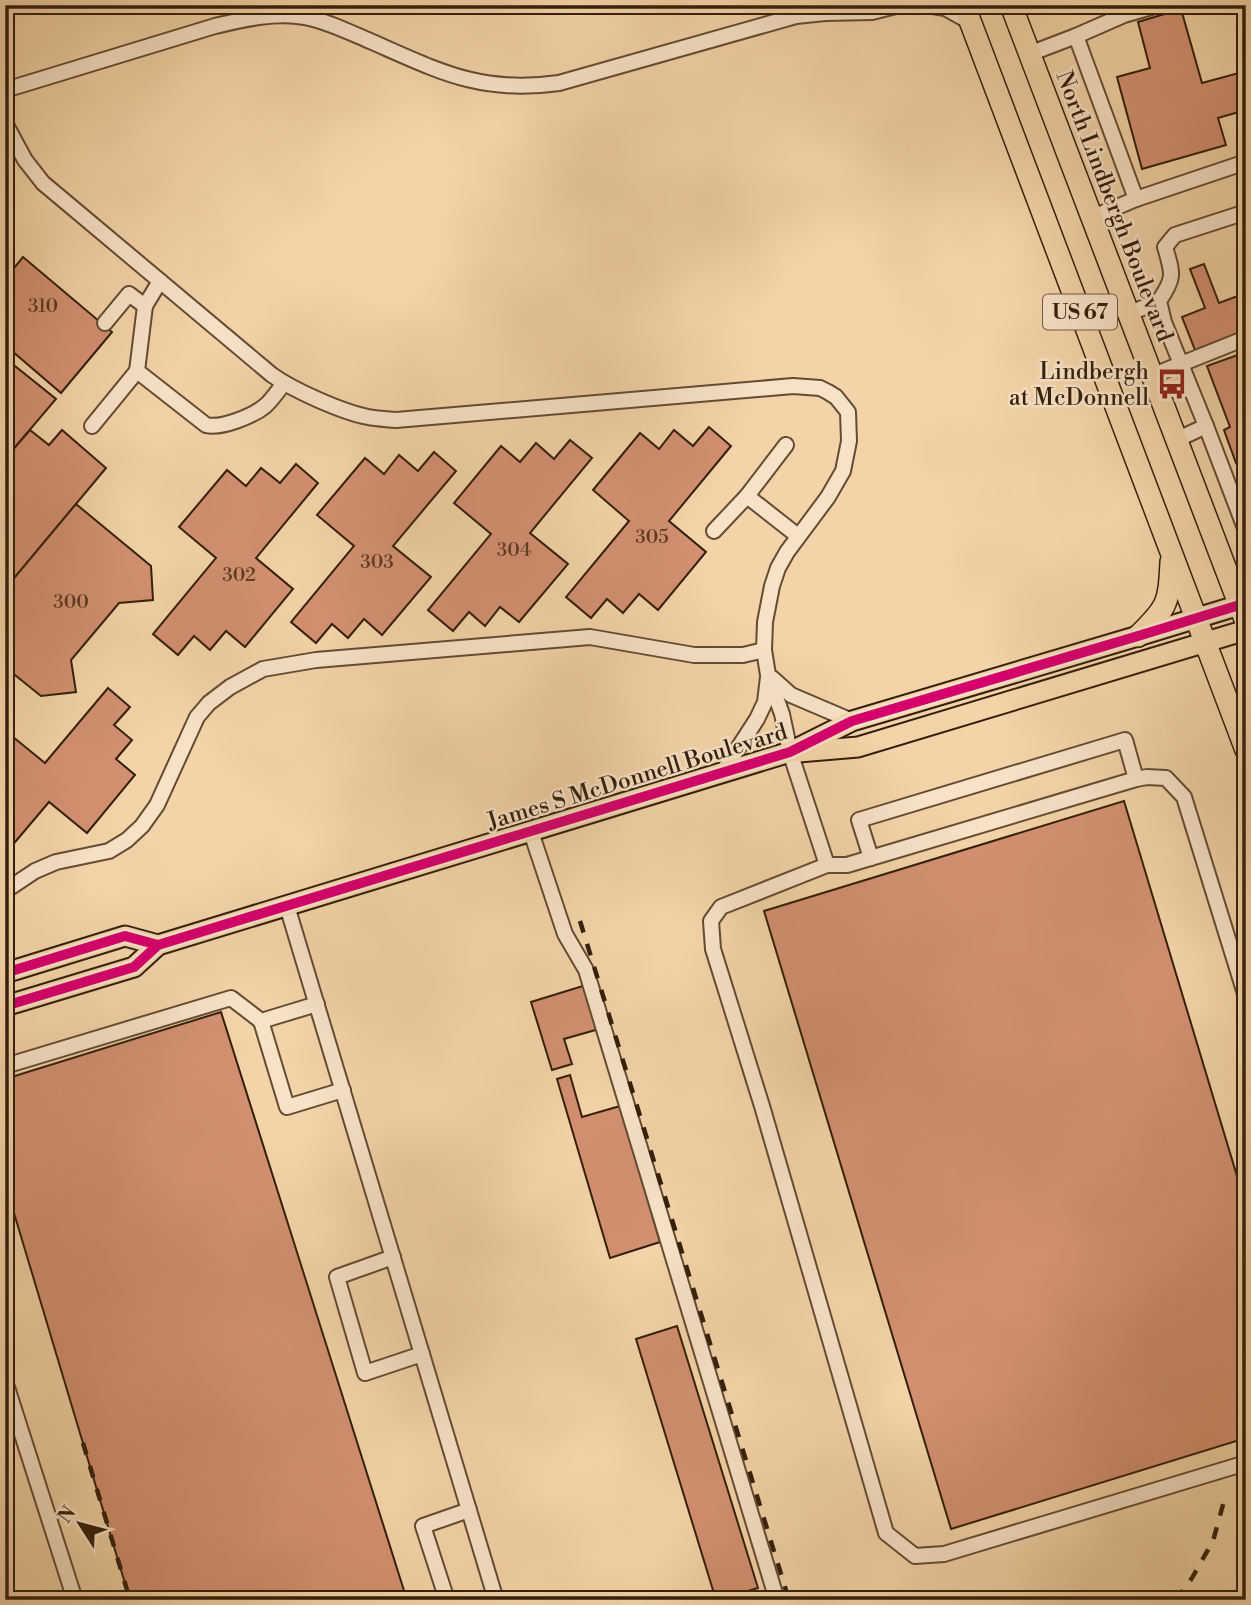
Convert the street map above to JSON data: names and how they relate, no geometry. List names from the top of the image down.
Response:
{
  "streets": {
    "highway": ["North Lindbergh Boulevard", "US 67"],
    "main road": ["James S McDonnell Boulevard"]
  },
  "crossings": [
    ["North Lindbergh Boulevard", "James S McDonnell Boulevard"],
    ["US 67", "James S McDonnell Boulevard"]
  ],
  "places": {
    "bus stop": ["Lindbergh at McDonnell"]
  },
  "house_numbers": [
    "310",
    "305",
    "304",
    "303",
    "302",
    "300"
  ],
  "north": "top left"
}
